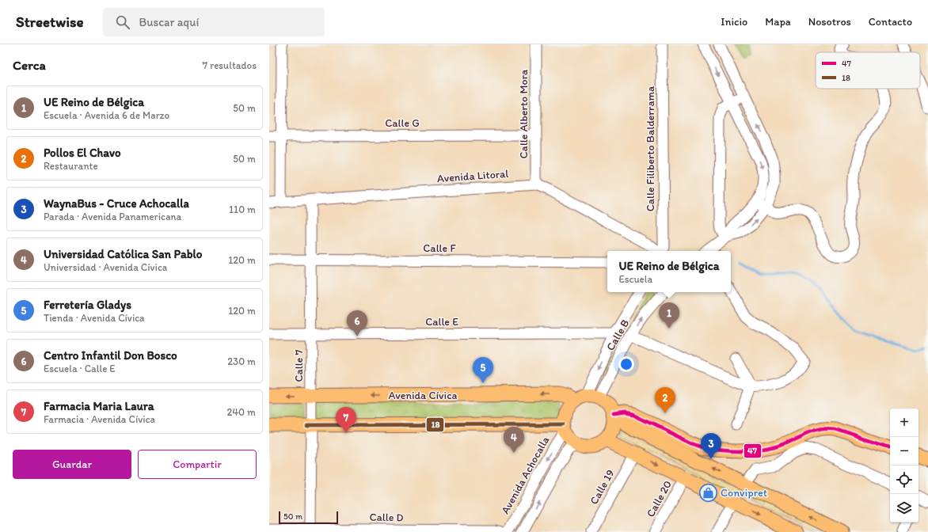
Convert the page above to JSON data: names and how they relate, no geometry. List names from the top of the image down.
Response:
{
  "streets": {
    "main road": ["Avenida Cívica"],
    "street": [
      "Calle Alberto Mora",
      "Calle G",
      "Calle Filiberto Balderrama",
      "Avenida Litoral",
      "Calle F",
      "Calle E",
      "Calle B",
      "Calle 7",
      "Avenida Achocalla",
      "Calle 19",
      "Calle 20",
      "Calle D"
    ]
  },
  "crossings": [
    ["Calle Alberto Mora", "Calle G"],
    ["Calle Alberto Mora", "Avenida Litoral"],
    ["Avenida Litoral", "Calle 7"],
    ["Calle F", "Calle 7"],
    ["Calle E", "Calle B"],
    ["Calle E", "Calle 7"],
    ["Calle B", "Avenida Cívica"],
    ["Calle B", "Avenida Achocalla"],
    ["Calle 7", "Avenida Cívica"],
    ["Calle 7", "Calle D"],
    ["Avenida Cívica", "Avenida Achocalla"]
  ],
  "places": {
    "shop": ["Convipret"]
  },
  "lines": ["transit line 47", "transit line 18"],
  "legend": ["47", "18"],
  "scale_bar": "50 m",
  "page": {
    "header": "Streetwise",
    "search": "Buscar aquí",
    "nav": [
      "Inicio",
      "Mapa",
      "Nosotros",
      "Contacto"
    ],
    "heading": ["Cerca", "7 resultados"],
    "list": [
      {
        "mark": "1",
        "name": "UE Reino de Bélgica",
        "note": "Escuela · Avenida 6 de Marzo",
        "value": "50 m"
      },
      {
        "mark": "2",
        "name": "Pollos El Chavo",
        "note": "Restaurante",
        "value": "50 m"
      },
      {
        "mark": "3",
        "name": "WaynaBus - Cruce Achocalla",
        "note": "Parada · Avenida Panamericana",
        "value": "110 m"
      },
      {
        "mark": "4",
        "name": "Universidad Católica San Pablo",
        "note": "Universidad · Avenida Cívica",
        "value": "120 m"
      },
      {
        "mark": "5",
        "name": "Ferretería Gladys",
        "note": "Tienda · Avenida Cívica",
        "value": "120 m"
      },
      {
        "mark": "6",
        "name": "Centro Infantil Don Bosco",
        "note": "Escuela · Calle E",
        "value": "230 m"
      },
      {
        "mark": "7",
        "name": "Farmacia Maria Laura",
        "note": "Farmacia · Avenida Cívica",
        "value": "240 m"
      }
    ],
    "popup": ["UE Reino de Bélgica", "Escuela"],
    "pins": [
      "1",
      "6",
      "5",
      "2",
      "7",
      "4",
      "3"
    ],
    "map_buttons": ["+", "−"],
    "buttons": ["Guardar", "Compartir"],
    "scale": "50 m"
  }
}
